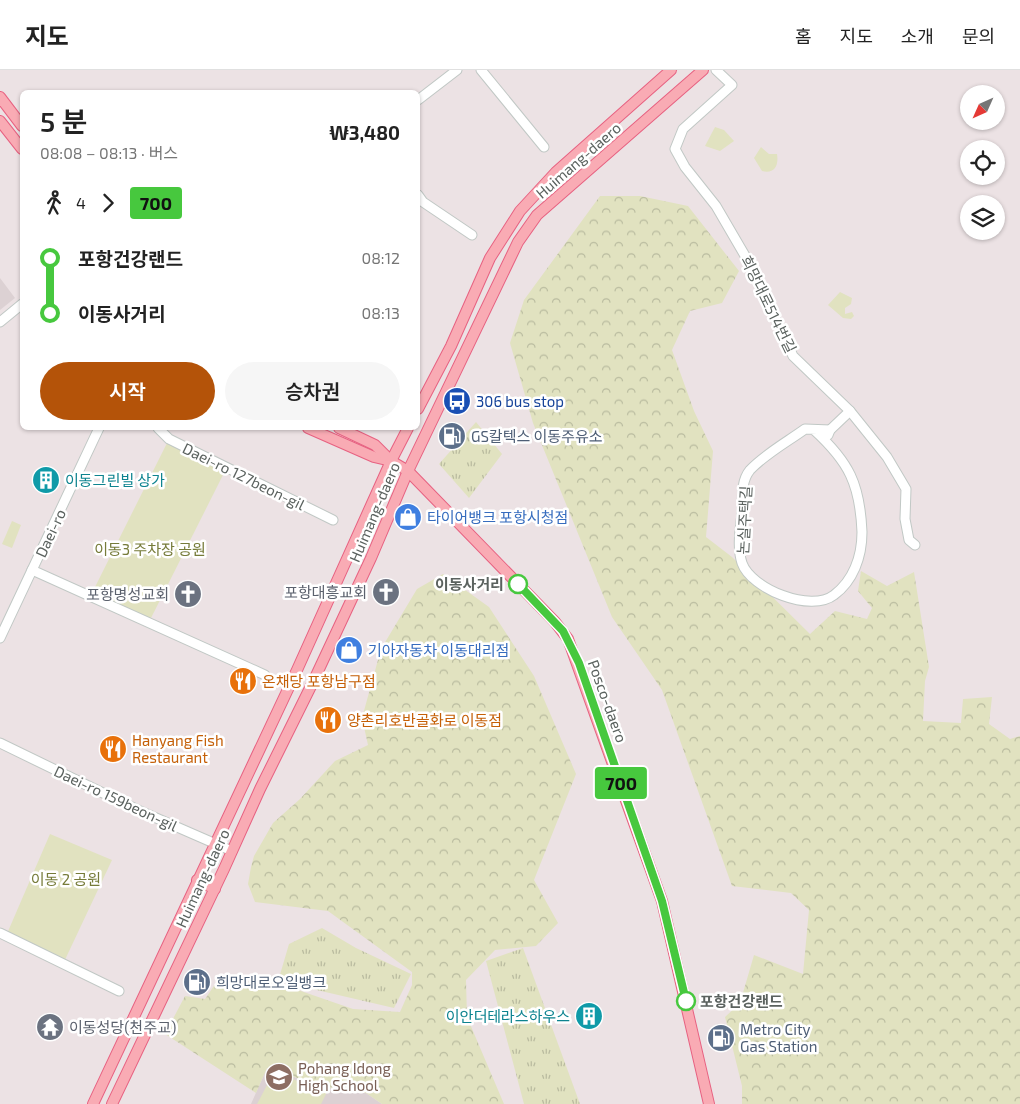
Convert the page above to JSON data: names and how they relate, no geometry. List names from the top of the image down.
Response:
{
  "streets": {
    "main road": ["Huimang-daero", "Posco-daero"],
    "street": [
      "희망대로514번길",
      "Daei-ro 127beon-gil",
      "논실주택길",
      "Daei-ro",
      "Daei-ro 159beon-gil"
    ]
  },
  "crossings": [
    ["Huimang-daero", "Posco-daero"],
    ["Huimang-daero", "Daei-ro 159beon-gil"]
  ],
  "parks": ["이동3 주차장 공원", "이동 2 공원"],
  "places": {
    "bus stop": ["306 bus stop"],
    "fuel station": ["GS칼텍스 이동주유소", "희망대로오일뱅크", "Metro City Gas Station"],
    "building": ["이동그린빌 상가", "이안더테라스하우스"],
    "shop": ["타이어뱅크 포항시청점", "기아자동차 이동대리점"],
    "other": ["이동사거리", "포항건강랜드"],
    "church": ["포항대흥교회", "포항명성교회"],
    "restaurant": ["온채당 포항남구점", "양촌리호반골화로 이동점", "Hanyang Fish Restaurant"],
    "temple": ["이동성당(천주교)"],
    "school or university": ["Pohang Idong High School"]
  },
  "lines": ["bus line 700"],
  "north": "bottom left",
  "page": {
    "header": "지도",
    "nav": [
      "홈",
      "지도",
      "소개",
      "문의"
    ],
    "on_map": "700",
    "heading": ["5 분", "08:08 – 08:13 · 버스", "₩3,480"],
    "legs": ["4", "700"],
    "list": [
      {
        "name": "포항건강랜드",
        "value": "08:12"
      },
      {
        "name": "이동사거리",
        "value": "08:13"
      }
    ],
    "buttons": ["시작", "승차권"]
  }
}
